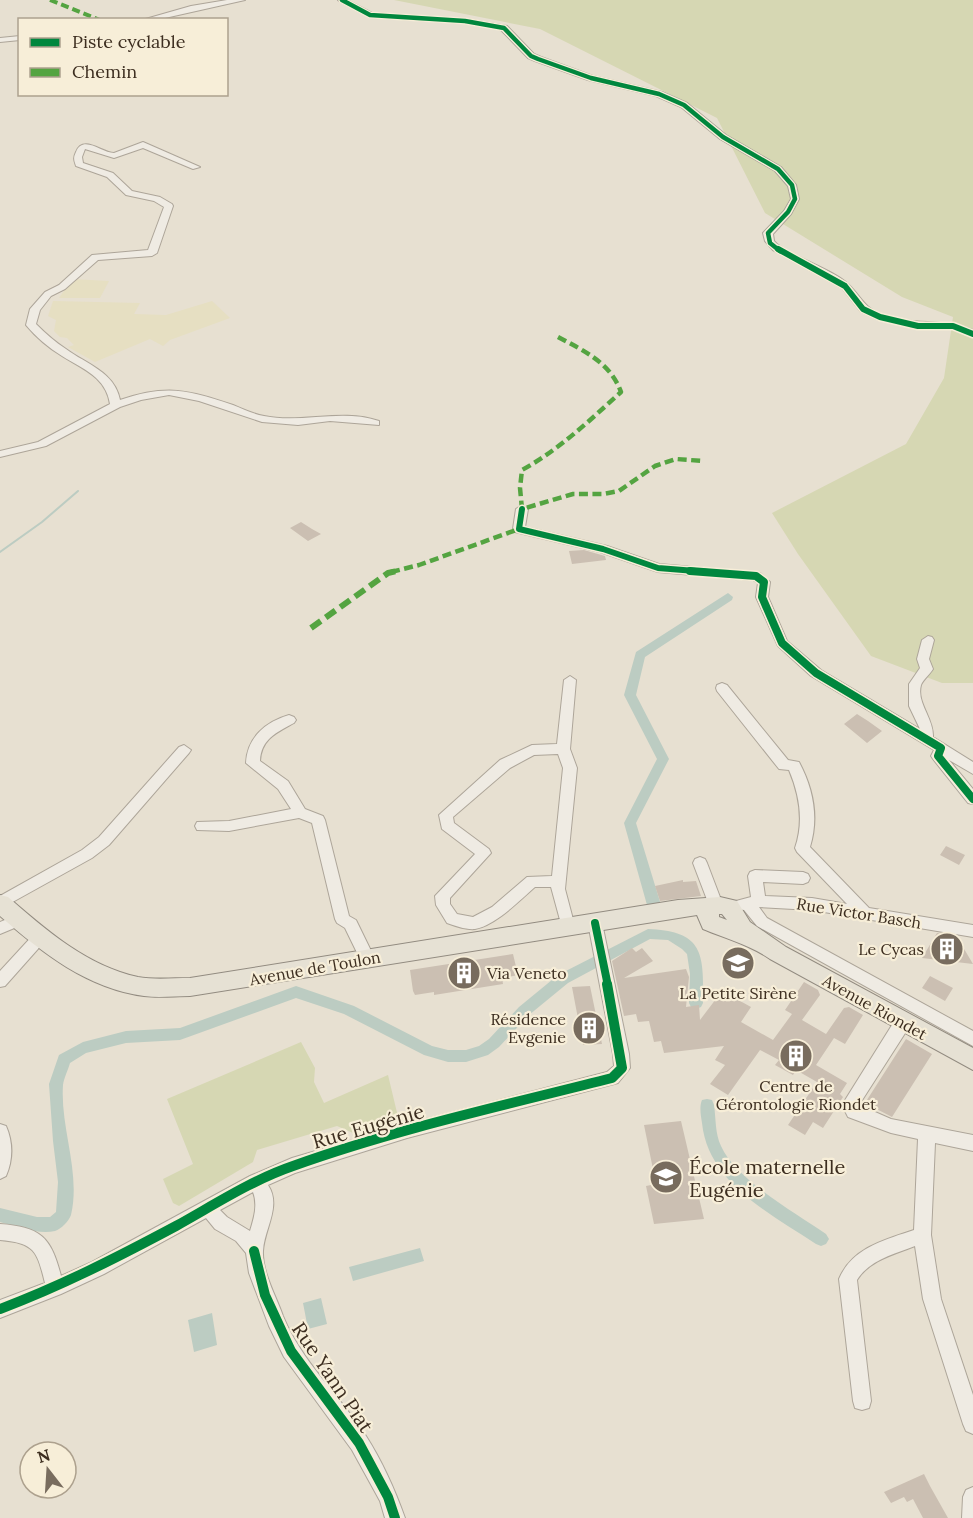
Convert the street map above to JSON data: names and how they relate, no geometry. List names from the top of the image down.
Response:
{
  "streets": {
    "main road": ["Avenue de Toulon", "Avenue Riondet"],
    "street": ["Rue Victor Basch", "Rue Eugénie", "Rue Yann Piat"]
  },
  "crossings": [
    ["Rue Victor Basch", "Avenue de Toulon"],
    ["Rue Victor Basch", "Avenue Riondet"],
    ["Avenue de Toulon", "Avenue Riondet"],
    ["Avenue de Toulon", "Rue Eugénie"],
    ["Rue Eugénie", "Rue Yann Piat"]
  ],
  "places": {
    "building": [
      "Le Cycas",
      "Via Veneto",
      "Résidence Evgenie",
      "Centre de Gérontologie Riondet"
    ],
    "school or university": ["La Petite Sirène", "École maternelle Eugénie"]
  },
  "legend": ["Piste cyclable", "Chemin"],
  "north": "top"
}
